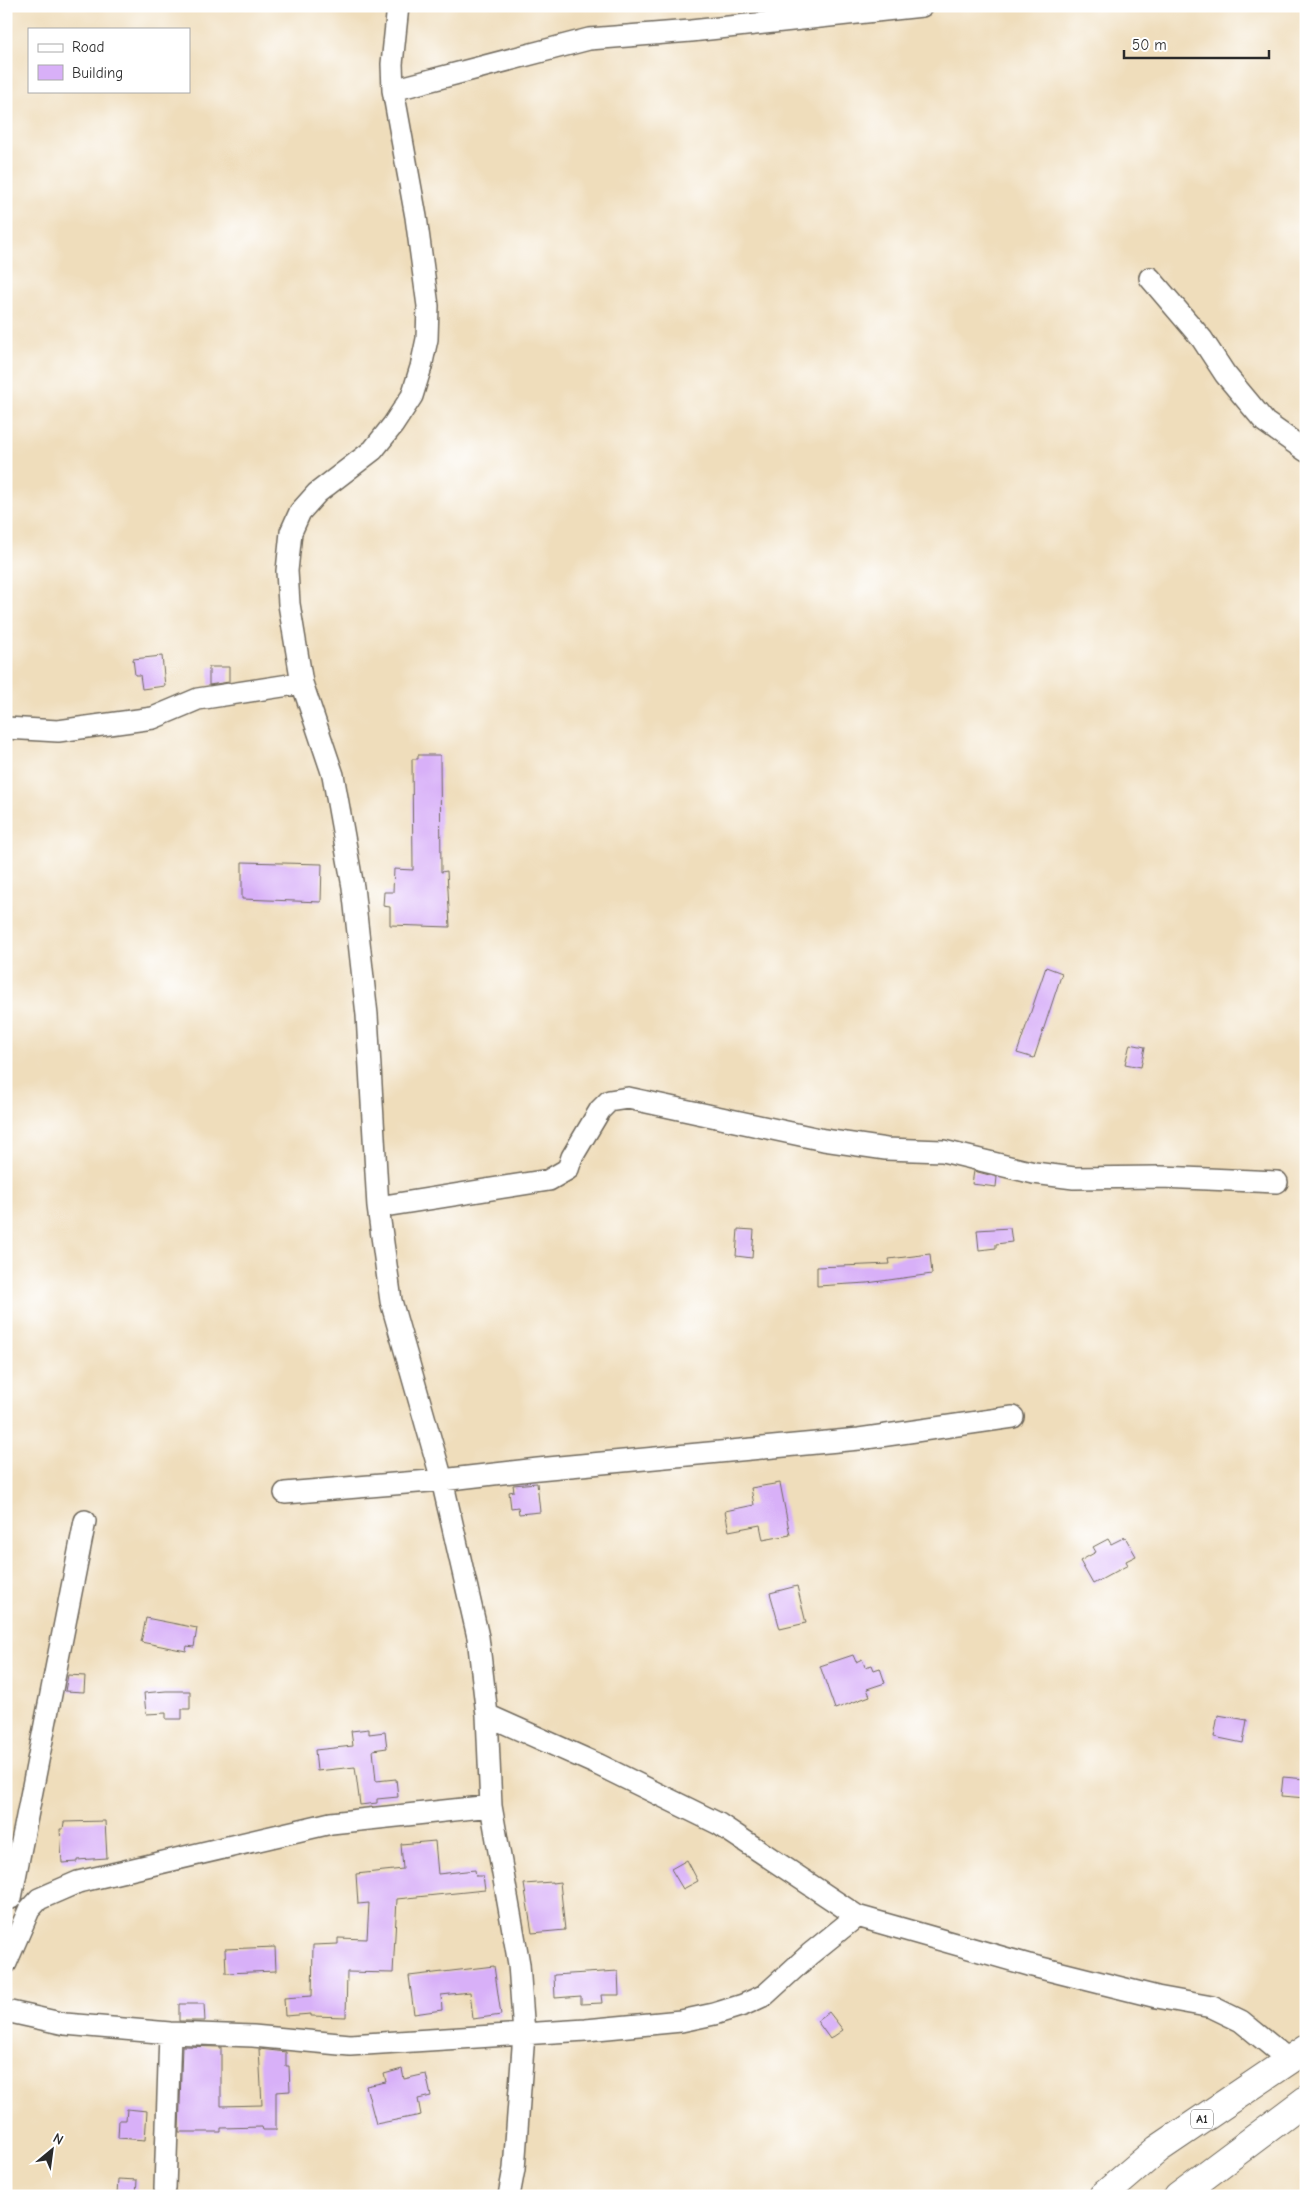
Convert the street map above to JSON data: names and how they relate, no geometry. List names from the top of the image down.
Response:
{
  "streets": {
    "highway": ["A1"]
  },
  "legend": ["Road", "Building"],
  "scale_bar": "50 m",
  "north": "top right"
}
